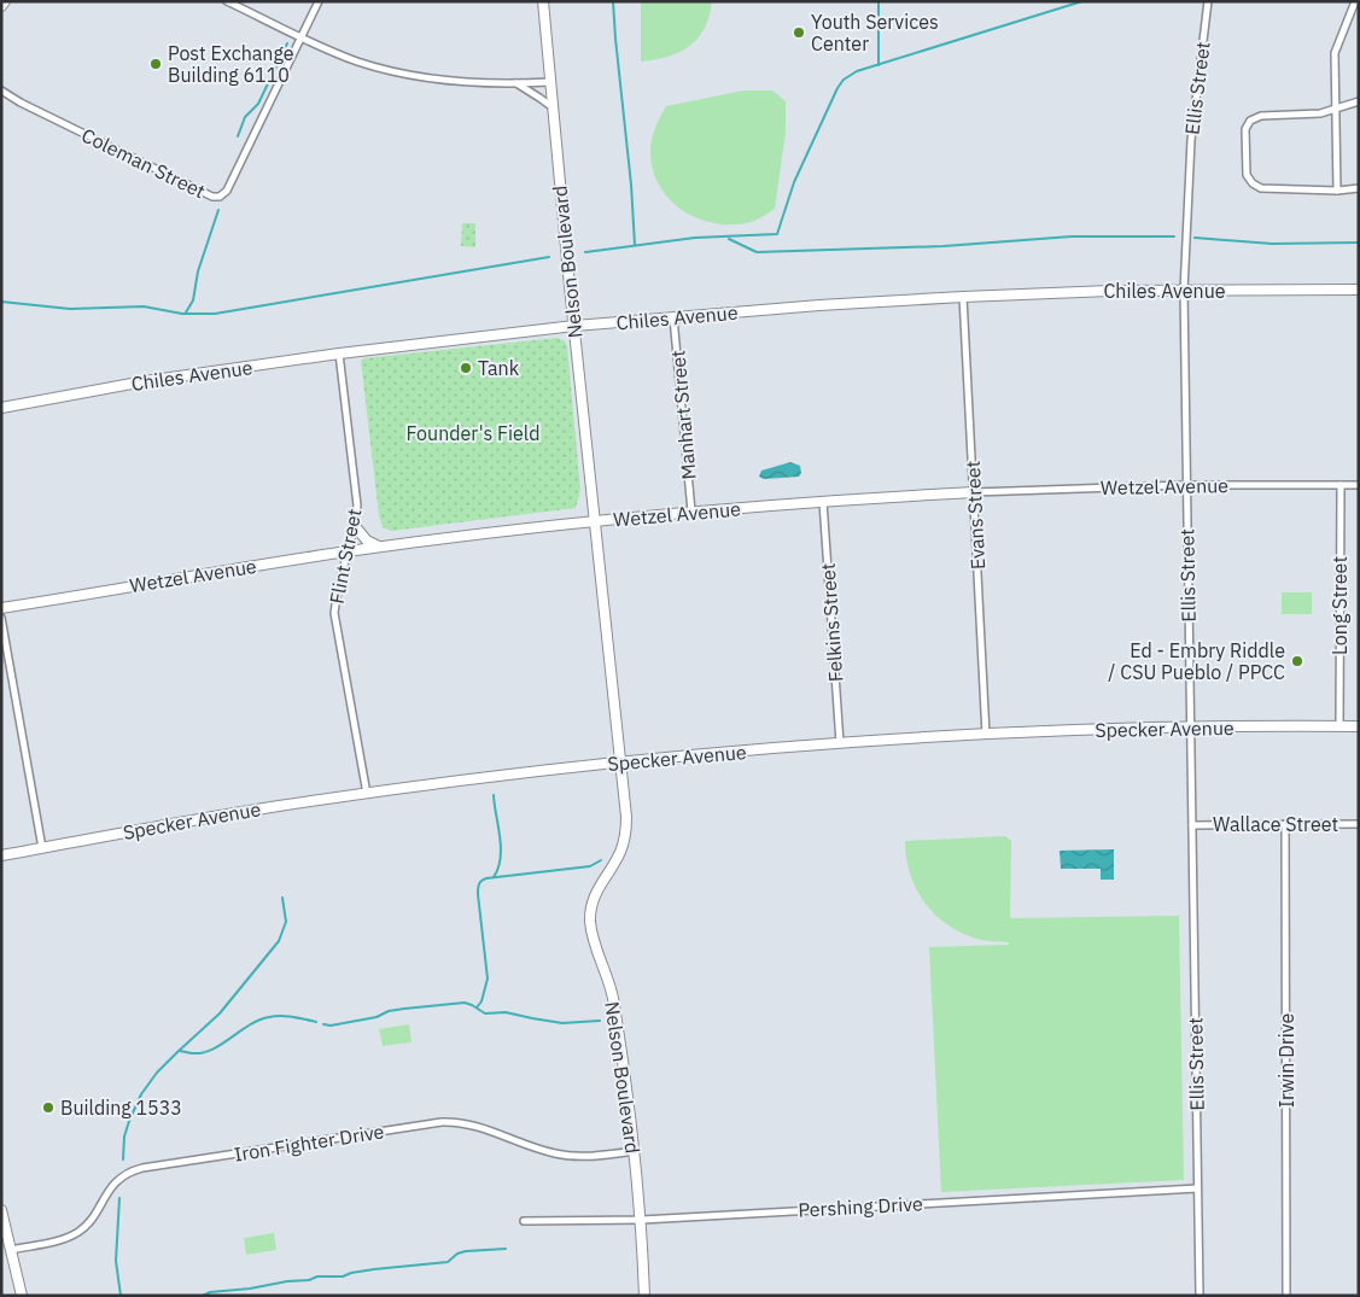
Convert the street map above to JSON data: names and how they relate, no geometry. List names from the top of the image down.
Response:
{
  "streets": {
    "street": [
      "Ellis Street",
      "Coleman Street",
      "Nelson Boulevard",
      "Chiles Avenue",
      "Manhart Street",
      "Wetzel Avenue",
      "Evans Street",
      "Flint Street",
      "Long Street",
      "Felkins Street",
      "Specker Avenue",
      "Wallace Street",
      "Irwin Drive",
      "Iron Fighter Drive",
      "Pershing Drive"
    ]
  },
  "crossings": [
    ["Ellis Street", "Chiles Avenue"],
    ["Ellis Street", "Wetzel Avenue"],
    ["Ellis Street", "Specker Avenue"],
    ["Ellis Street", "Wallace Street"],
    ["Ellis Street", "Pershing Drive"],
    ["Nelson Boulevard", "Chiles Avenue"],
    ["Nelson Boulevard", "Wetzel Avenue"],
    ["Nelson Boulevard", "Specker Avenue"],
    ["Nelson Boulevard", "Iron Fighter Drive"],
    ["Nelson Boulevard", "Pershing Drive"],
    ["Chiles Avenue", "Manhart Street"],
    ["Chiles Avenue", "Evans Street"],
    ["Chiles Avenue", "Flint Street"],
    ["Manhart Street", "Wetzel Avenue"],
    ["Wetzel Avenue", "Evans Street"],
    ["Wetzel Avenue", "Flint Street"],
    ["Wetzel Avenue", "Long Street"],
    ["Wetzel Avenue", "Felkins Street"],
    ["Evans Street", "Specker Avenue"],
    ["Flint Street", "Specker Avenue"],
    ["Long Street", "Specker Avenue"],
    ["Felkins Street", "Specker Avenue"],
    ["Wallace Street", "Irwin Drive"]
  ],
  "parks": ["Founder's Field"],
  "places": [
    "Youth Services Center",
    "Post Exchange Building 6110",
    "Tank",
    "Ed - Embry Riddle / CSU Pueblo / PPCC",
    "Building 1533"
  ]
}
